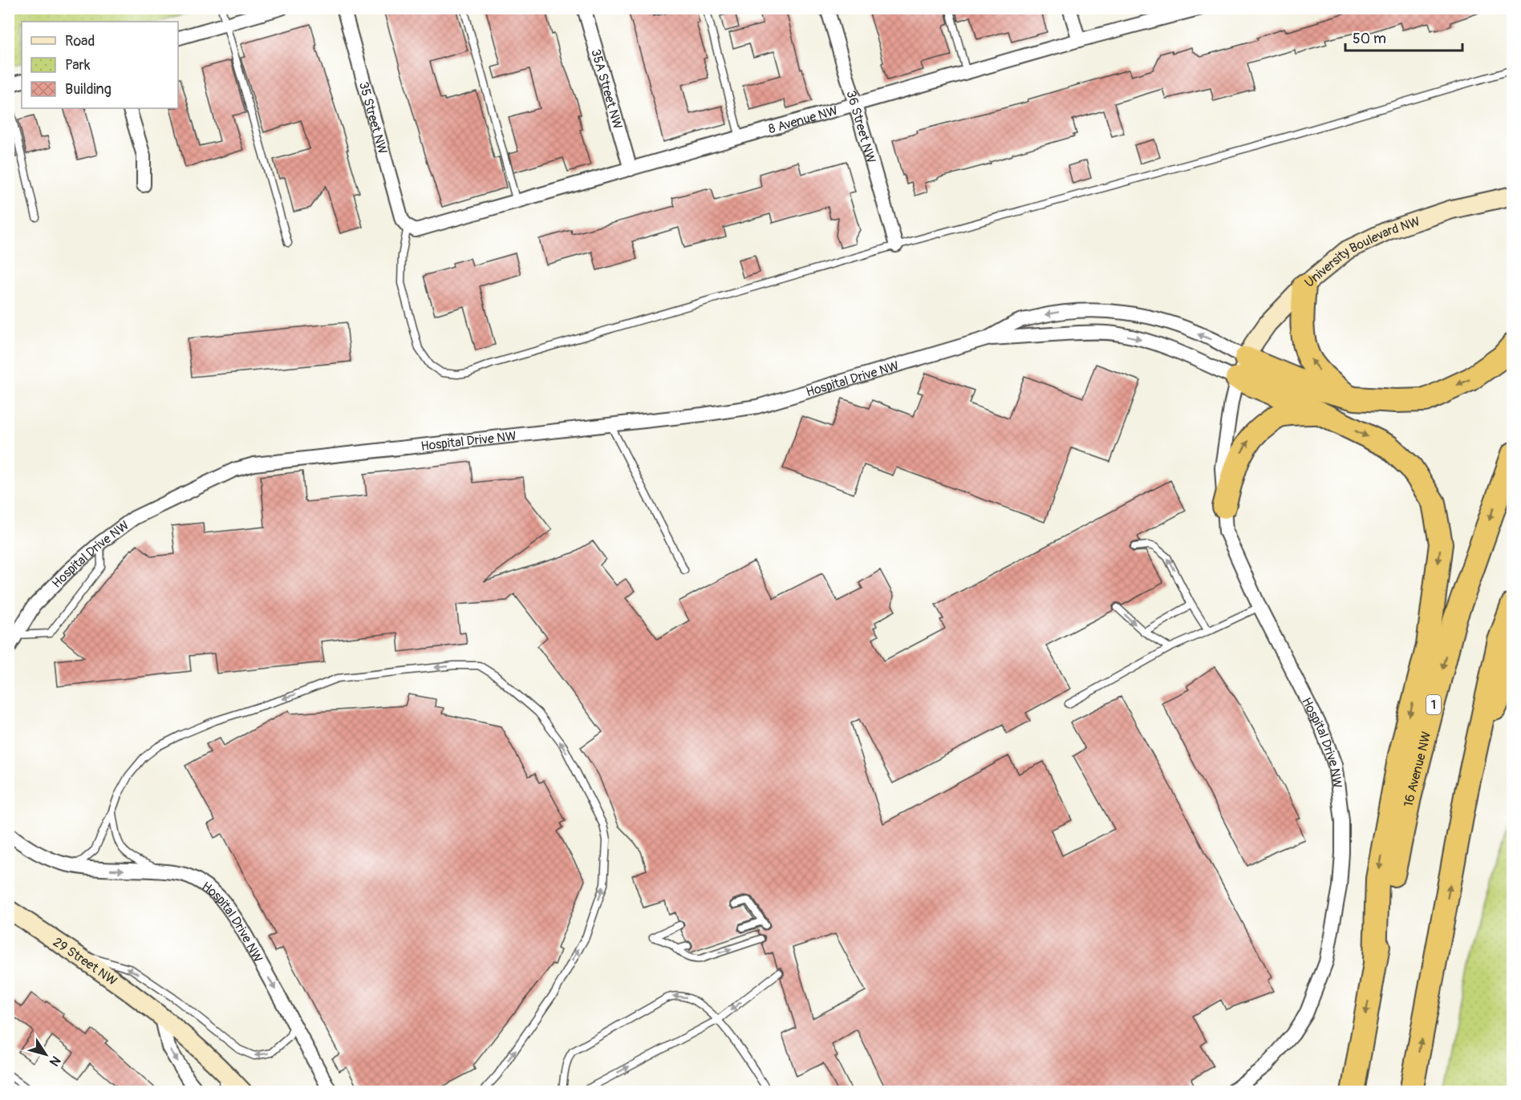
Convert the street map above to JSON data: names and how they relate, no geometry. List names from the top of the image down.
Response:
{
  "streets": {
    "highway": ["1", "16 Avenue NW"],
    "street": [
      "35A Street NW",
      "35 Street NW",
      "8 Avenue NW",
      "36 Street NW",
      "University Boulevard NW",
      "Hospital Drive NW",
      "29 Street NW"
    ]
  },
  "crossings": [
    ["35A Street NW", "8 Avenue NW"],
    ["35 Street NW", "8 Avenue NW"],
    ["8 Avenue NW", "36 Street NW"],
    ["University Boulevard NW", "Hospital Drive NW"]
  ],
  "legend": ["Road", "Park", "Building"],
  "scale_bar": "50 m",
  "north": "bottom right"
}
